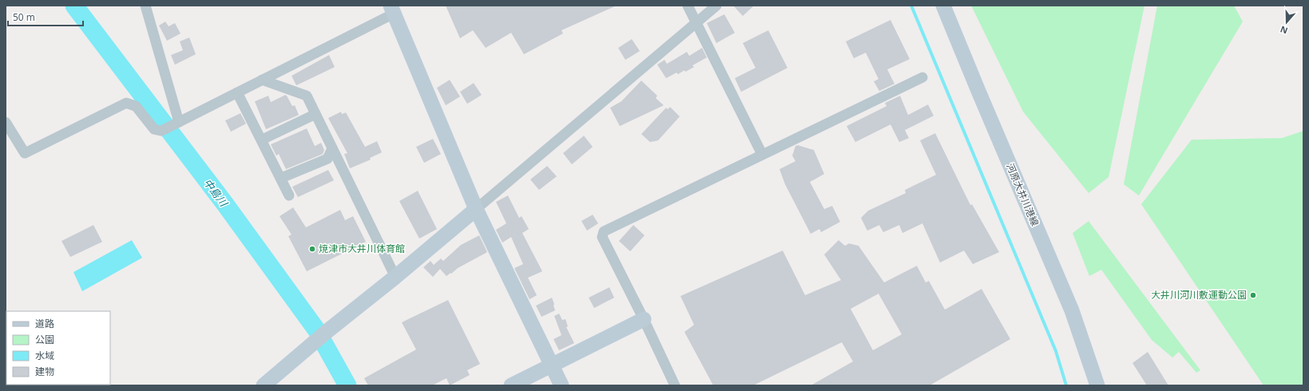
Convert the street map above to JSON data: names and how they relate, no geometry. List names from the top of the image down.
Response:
{
  "streets": {
    "street": ["河原大井川港線"]
  },
  "water": ["中島川"],
  "places": ["焼津市大井川体育館", "大井川河川敷運動公園"],
  "legend": [
    "道路",
    "公園",
    "水域",
    "建物"
  ],
  "scale_bar": "50 m",
  "north": "bottom"
}
